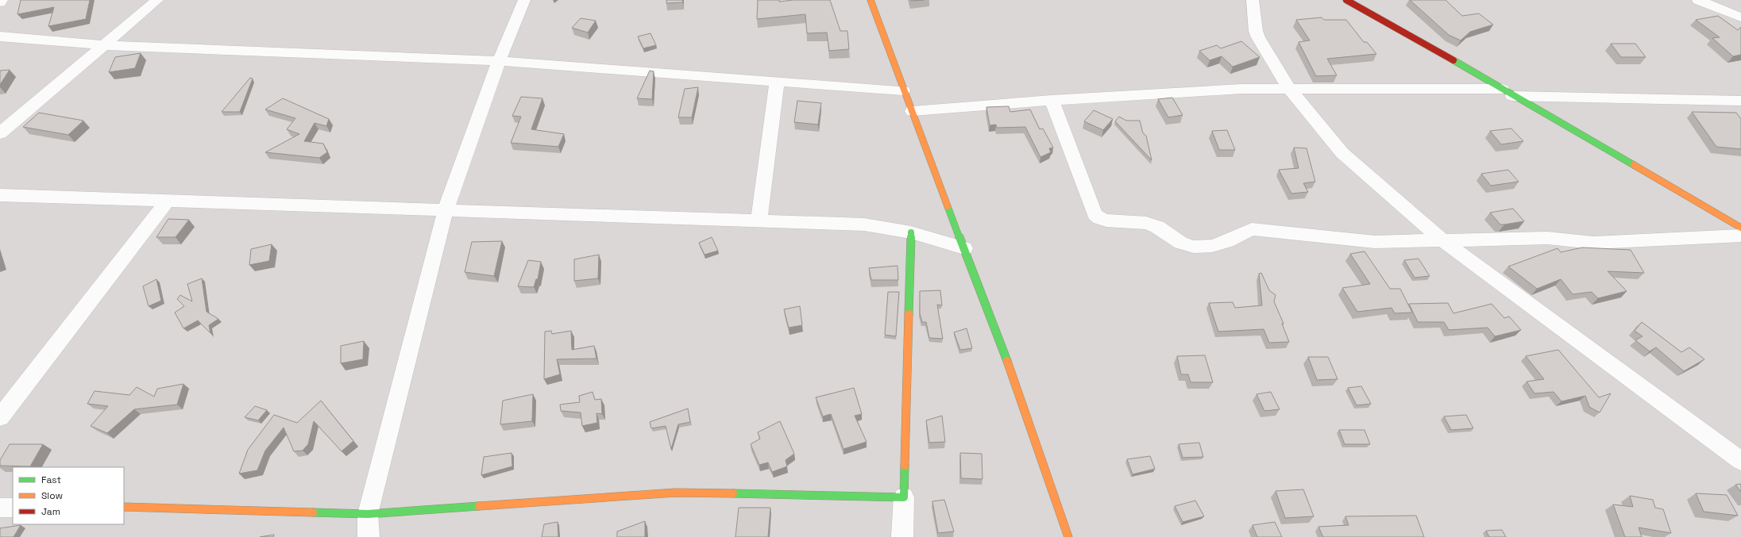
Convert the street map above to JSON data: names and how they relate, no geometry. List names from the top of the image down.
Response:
{
  "legend": ["Fast", "Slow", "Jam"]
}
